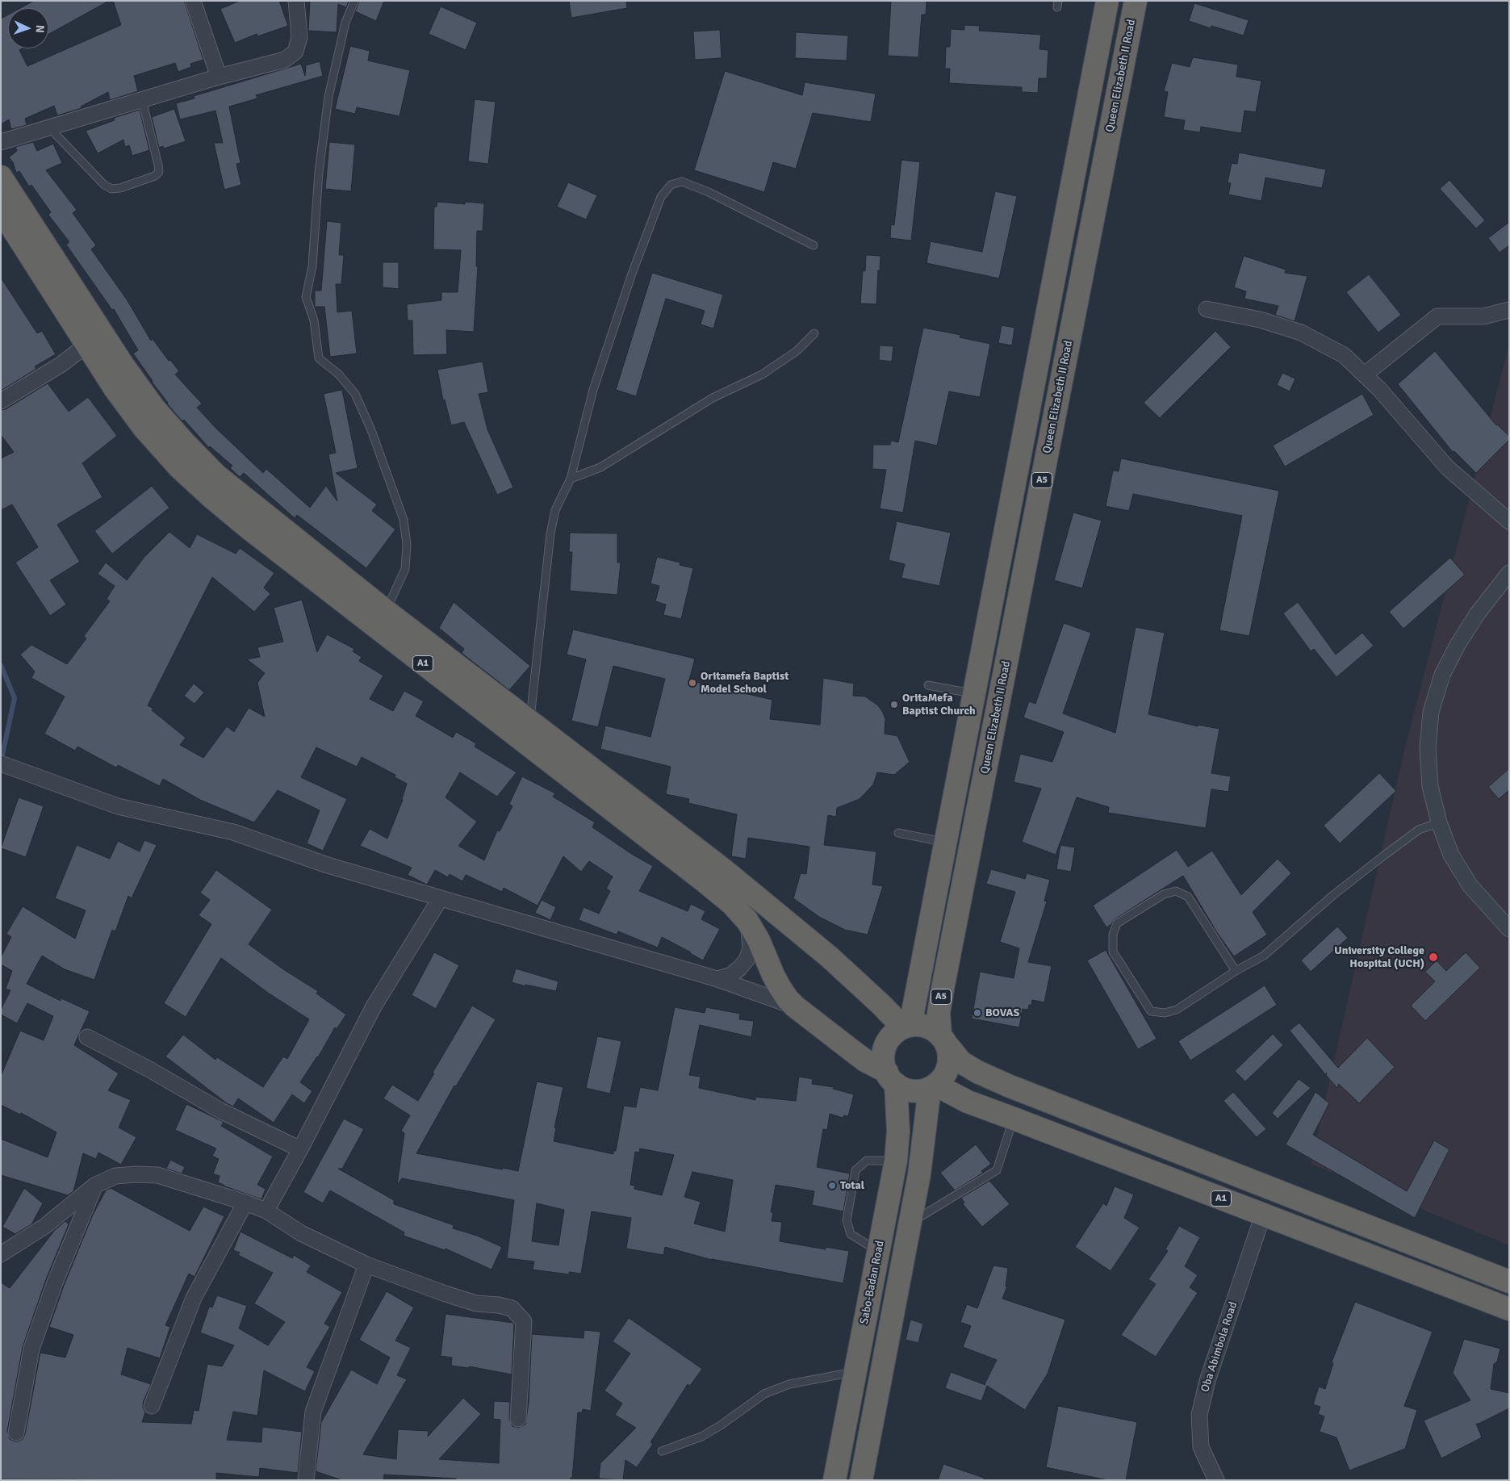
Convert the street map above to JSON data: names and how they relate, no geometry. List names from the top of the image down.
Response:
{
  "streets": {
    "highway": [
      "Queen Elizabeth II Road",
      "A5",
      "A1",
      "Sabo-Badan Road"
    ],
    "street": ["Oba Abimbola Road"]
  },
  "crossings": [
    ["Queen Elizabeth II Road", "A5"],
    ["Queen Elizabeth II Road", "A1"],
    ["Queen Elizabeth II Road", "Sabo-Badan Road"],
    ["A5", "A1"],
    ["A5", "Sabo-Badan Road"],
    ["A1", "Sabo-Badan Road"],
    ["A1", "Oba Abimbola Road"]
  ],
  "places": [
    "Oritamefa Baptist Model School",
    "OritaMefa Baptist Church",
    "University College Hospital (UCH)",
    "BOVAS",
    "Total"
  ],
  "north": "right"
}
